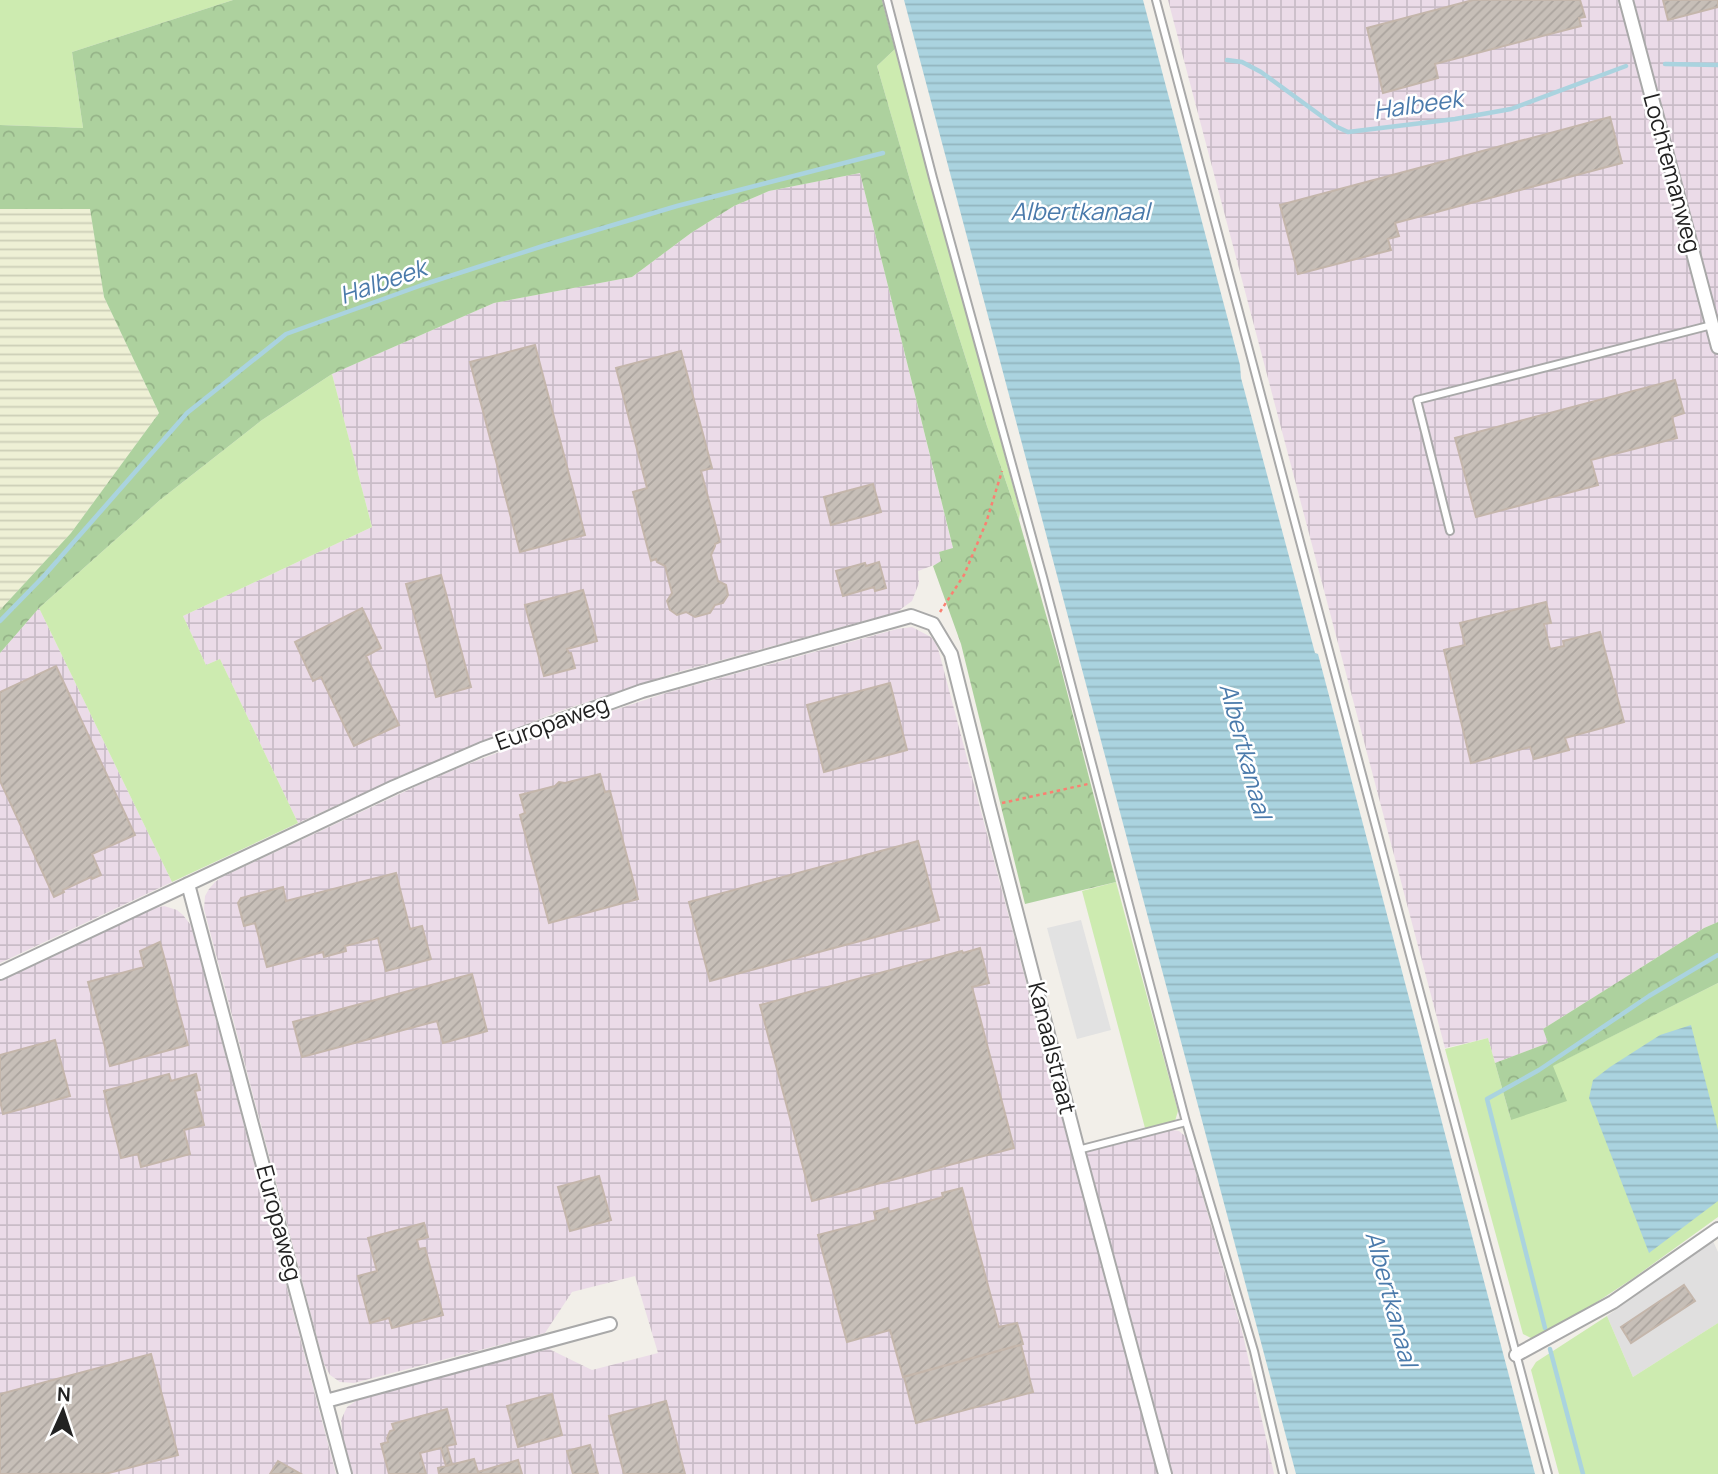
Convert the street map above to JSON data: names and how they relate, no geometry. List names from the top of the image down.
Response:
{
  "streets": {
    "street": ["Lochtemanweg", "Europaweg", "Kanaalstraat"]
  },
  "crossings": [
    ["Europaweg", "Kanaalstraat"]
  ],
  "water": ["Halbeek", "Albertkanaal"],
  "north": "top"
}
